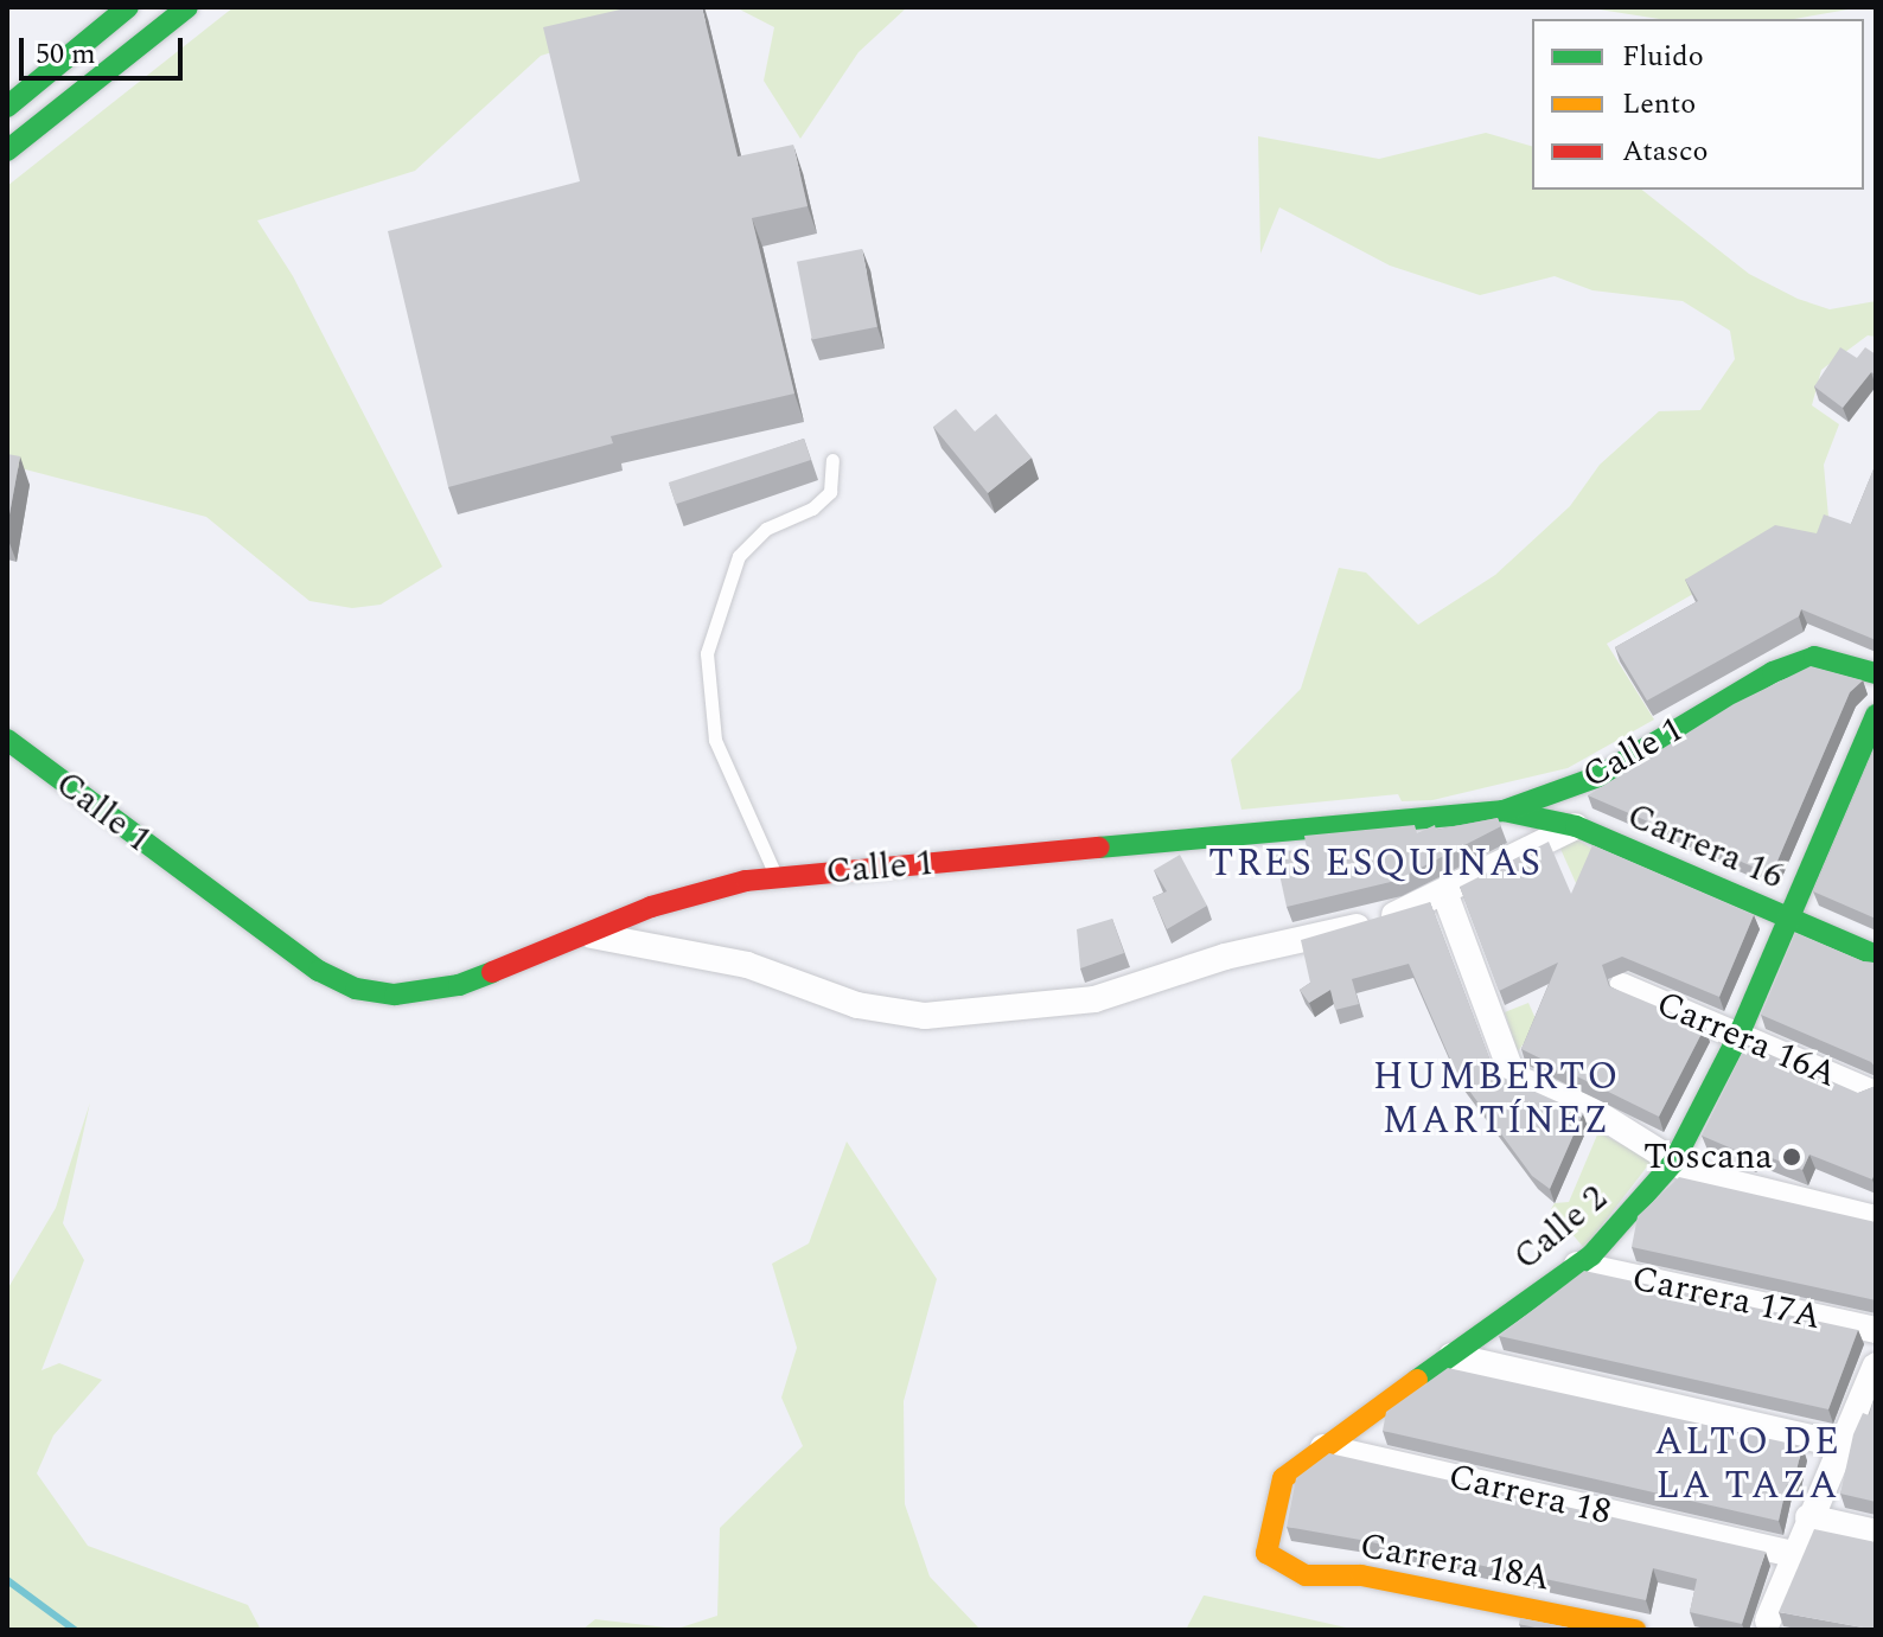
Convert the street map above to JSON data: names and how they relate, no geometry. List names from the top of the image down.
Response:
{
  "streets": {
    "main road": [
      "Calle 1",
      "Carrera 16",
      "Calle 2",
      "Carrera 18A"
    ],
    "street": ["Carrera 16A", "Carrera 17A", "Carrera 18"]
  },
  "crossings": [
    ["Calle 1", "Carrera 16"],
    ["Carrera 16", "Calle 2"],
    ["Carrera 16A", "Calle 2"],
    ["Calle 2", "Carrera 17A"],
    ["Calle 2", "Carrera 18"],
    ["Calle 2", "Carrera 18A"]
  ],
  "districts": ["TRES ESQUINAS", "HUMBERTO MARTÍNEZ", "ALTO DE LA TAZA"],
  "places": ["Toscana"],
  "legend": ["Fluido", "Lento", "Atasco"],
  "scale_bar": "50 m"
}
